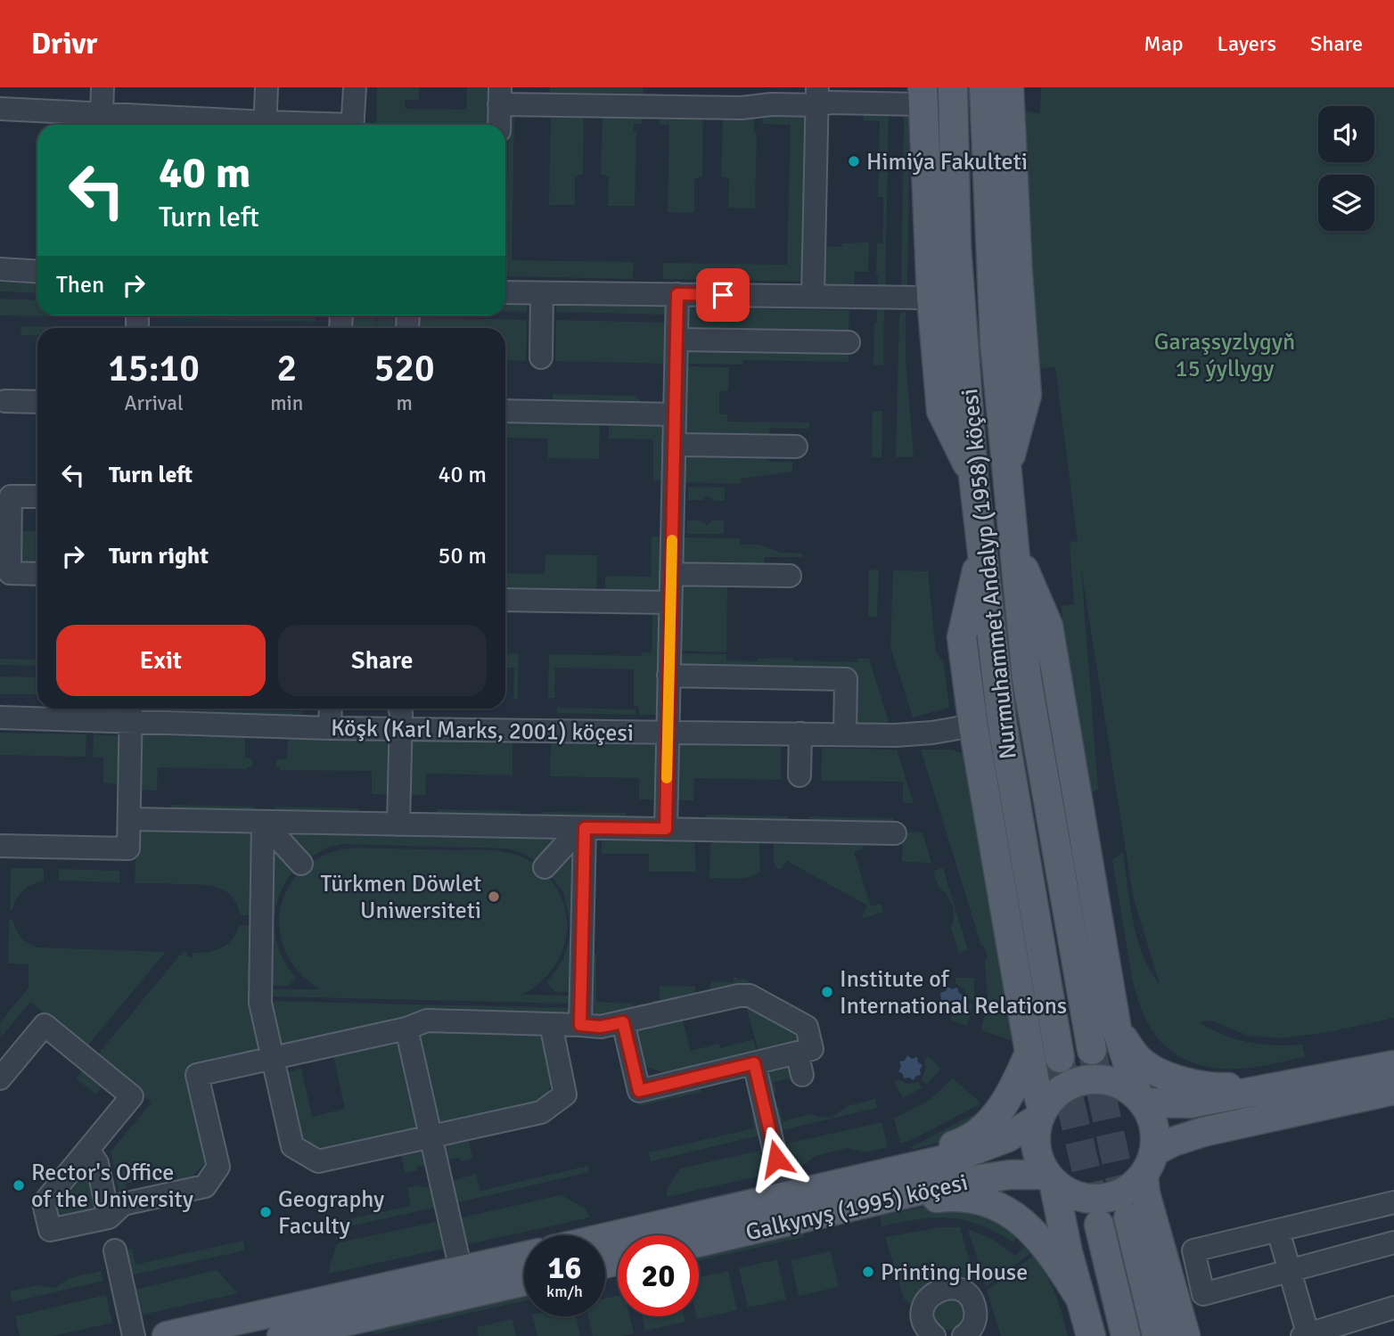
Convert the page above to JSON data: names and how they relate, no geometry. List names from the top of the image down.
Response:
{
  "streets": {
    "main road": ["Nurmuhammet Andalyp (1958) köçesi", "Galkynyş (1995) köçesi"],
    "street": ["Köşk (Karl Marks, 2001) köçesi"]
  },
  "crossings": [
    ["Nurmuhammet Andalyp (1958) köçesi", "Köşk (Karl Marks, 2001) köçesi"]
  ],
  "parks": ["Garaşsyzlygyň 15 ýyllygy"],
  "places": [
    "Himiýa Fakulteti",
    "Türkmen Döwlet Uniwersiteti",
    "Institute of International Relations",
    "Rector's Office of the University",
    "Geography Faculty",
    "Printing House"
  ],
  "page": {
    "header": "Drivr",
    "nav": ["Map", "Layers", "Share"],
    "turn": ["40 m", "Turn left"],
    "then": "Then",
    "eta": [
      "15:10",
      "Arrival",
      "2",
      "min",
      "520",
      "m"
    ],
    "list": [
      {
        "name": "Turn left",
        "value": "40 m"
      },
      {
        "name": "Turn right",
        "value": "50 m"
      }
    ],
    "buttons": ["Exit", "Share"],
    "speed": "16 km/h",
    "limit": "20"
  }
}
